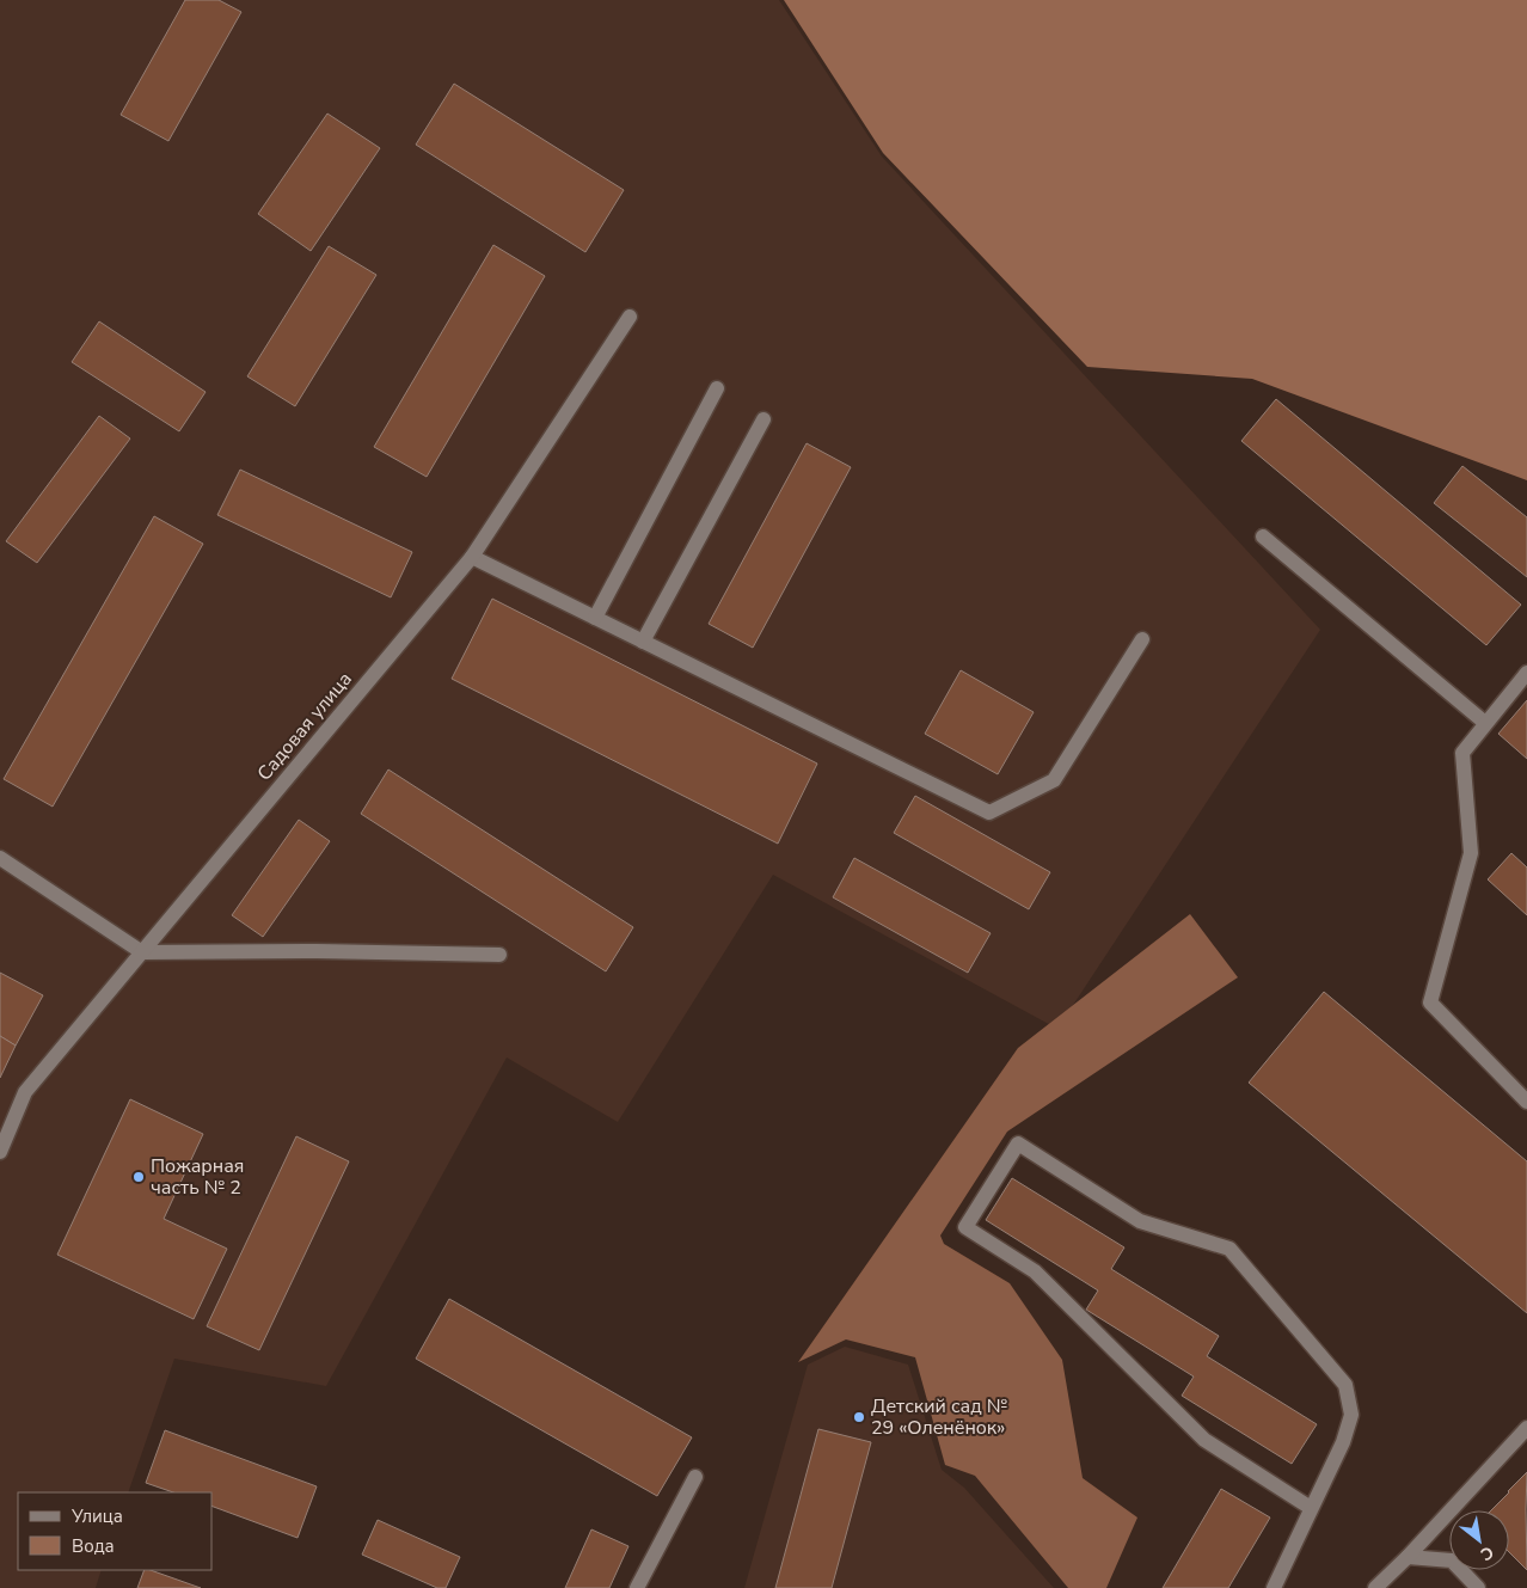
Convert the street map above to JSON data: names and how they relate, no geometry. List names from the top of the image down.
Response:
{
  "streets": {
    "street": ["Садовая улица"]
  },
  "places": ["Пожарная часть № 2", "Детский сад № 29 «Оленёнок»"],
  "legend": ["Улица", "Вода"],
  "north": "bottom right"
}
